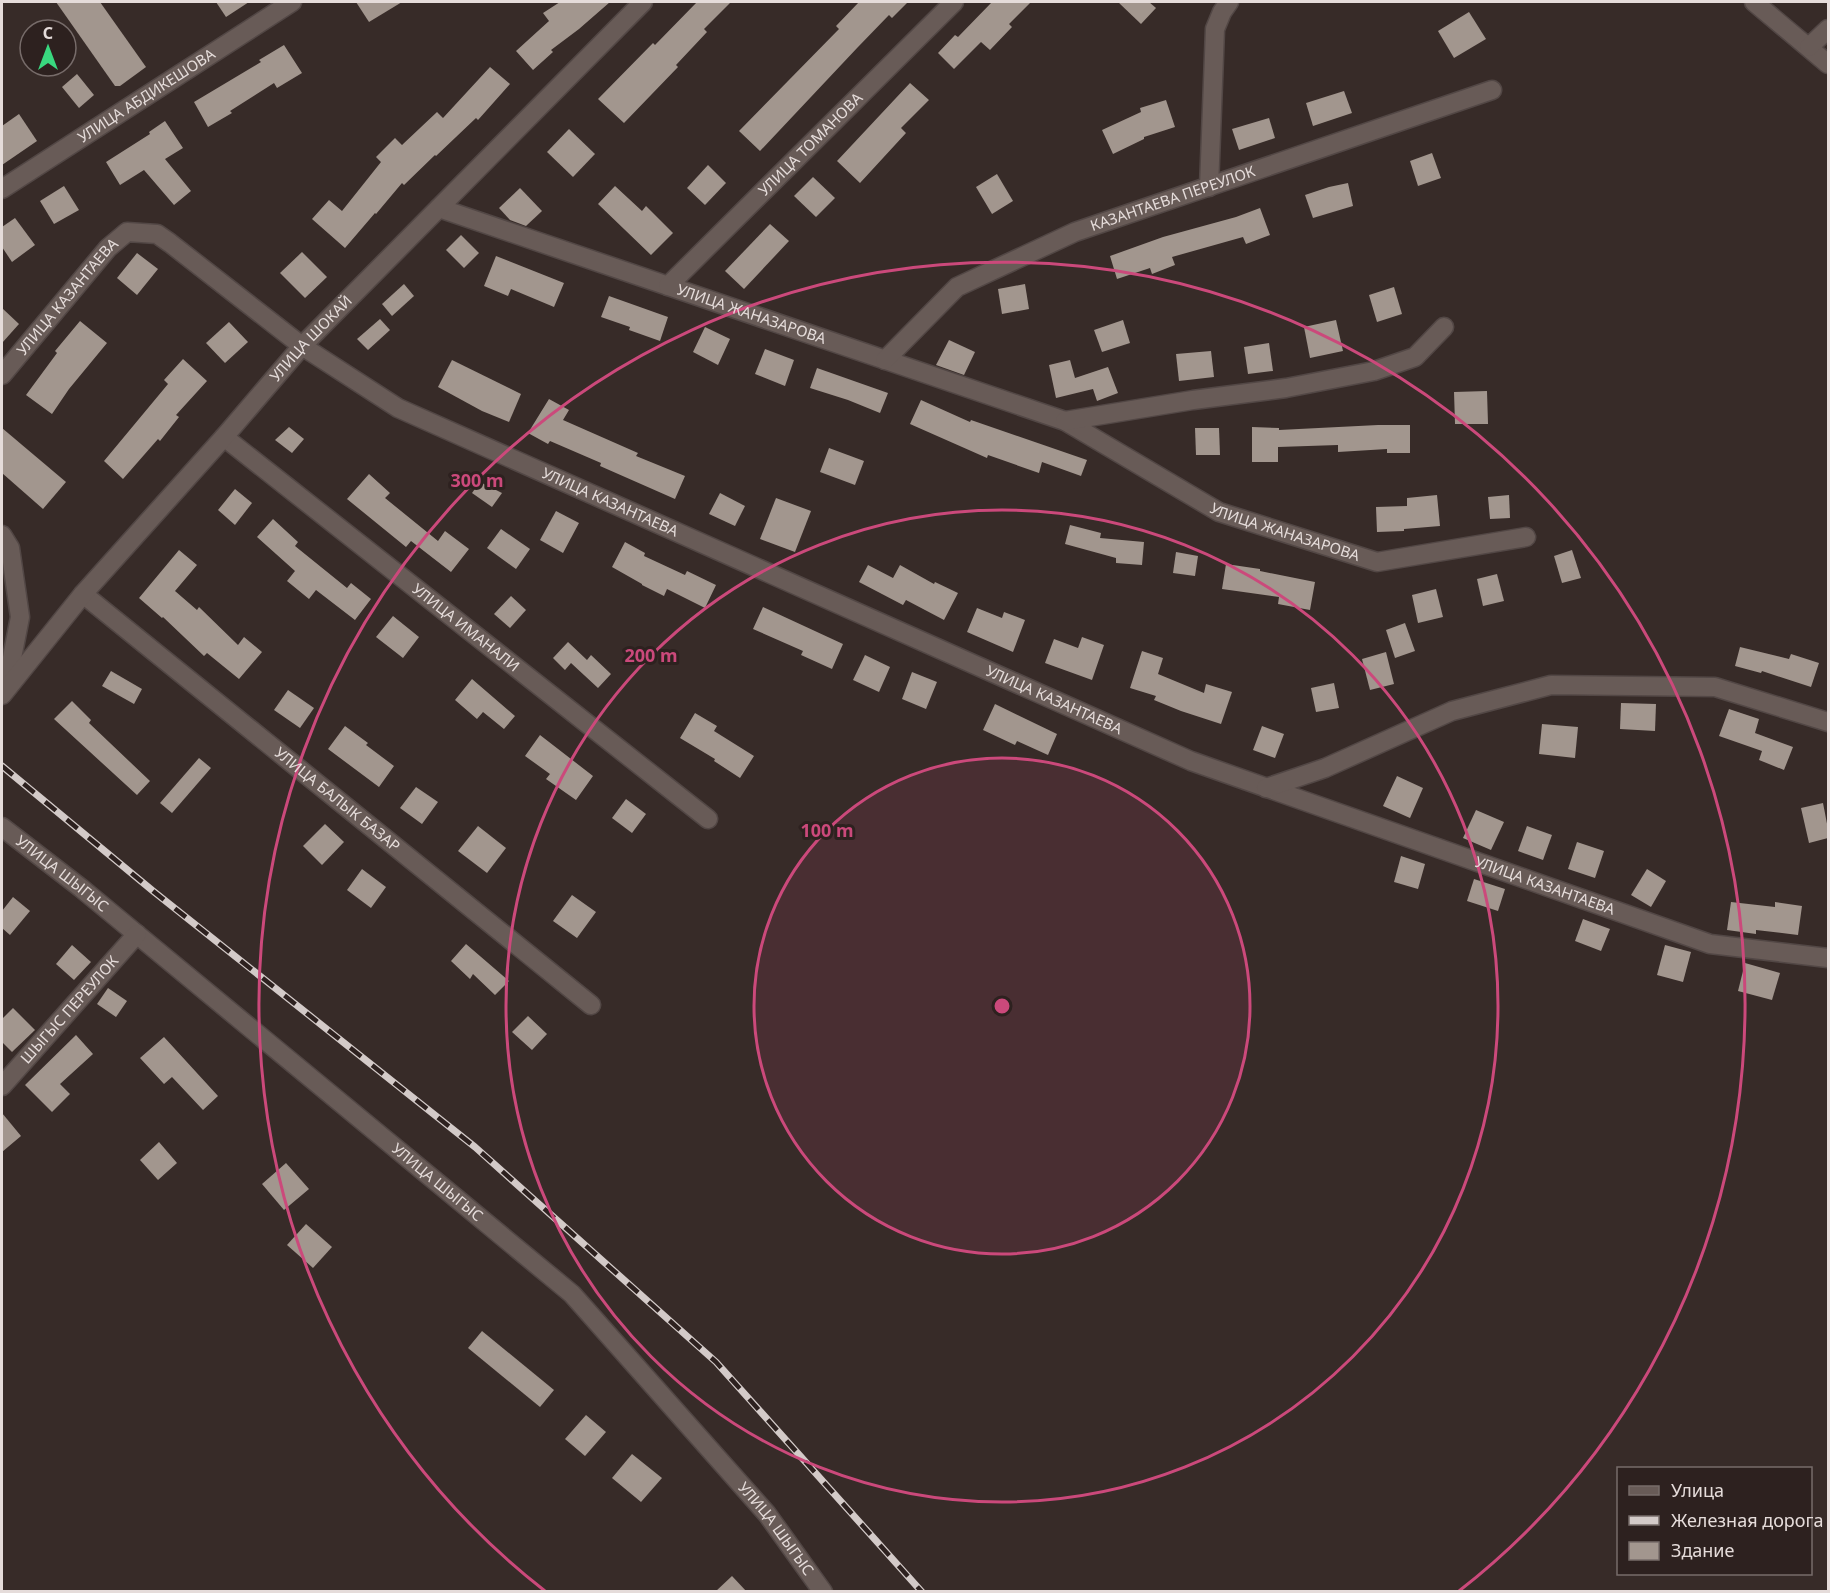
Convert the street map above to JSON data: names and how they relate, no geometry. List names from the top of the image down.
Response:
{
  "streets": {
    "street": [
      "УЛИЦА АБДИКЕШОВА",
      "УЛИЦА ТОМАНОВА",
      "КАЗАНТАЕВА ПЕРЕУЛОК",
      "УЛИЦА КАЗАНТАЕВА",
      "УЛИЦА ЖАНАЗАРОВА",
      "УЛИЦА ШОКАЙ",
      "УЛИЦА ИМАНАЛИ",
      "УЛИЦА БАЛЫК БАЗАР",
      "УЛИЦА ШЫГЫС",
      "ШЫГЫС ПЕРЕУЛОК"
    ]
  },
  "crossings": [
    ["УЛИЦА ТОМАНОВА", "УЛИЦА ЖАНАЗАРОВА"],
    ["КАЗАНТАЕВА ПЕРЕУЛОК", "УЛИЦА ЖАНАЗАРОВА"],
    ["УЛИЦА КАЗАНТАЕВА", "УЛИЦА ШОКАЙ"],
    ["УЛИЦА ЖАНАЗАРОВА", "УЛИЦА ШОКАЙ"],
    ["УЛИЦА ШОКАЙ", "УЛИЦА ИМАНАЛИ"],
    ["УЛИЦА ШОКАЙ", "УЛИЦА БАЛЫК БАЗАР"],
    ["УЛИЦА ШЫГЫС", "ШЫГЫС ПЕРЕУЛОК"]
  ],
  "legend": ["Улица", "Железная дорога", "Здание"],
  "north": "top",
  "rings": ["300 m", "200 m", "100 m"]
}
